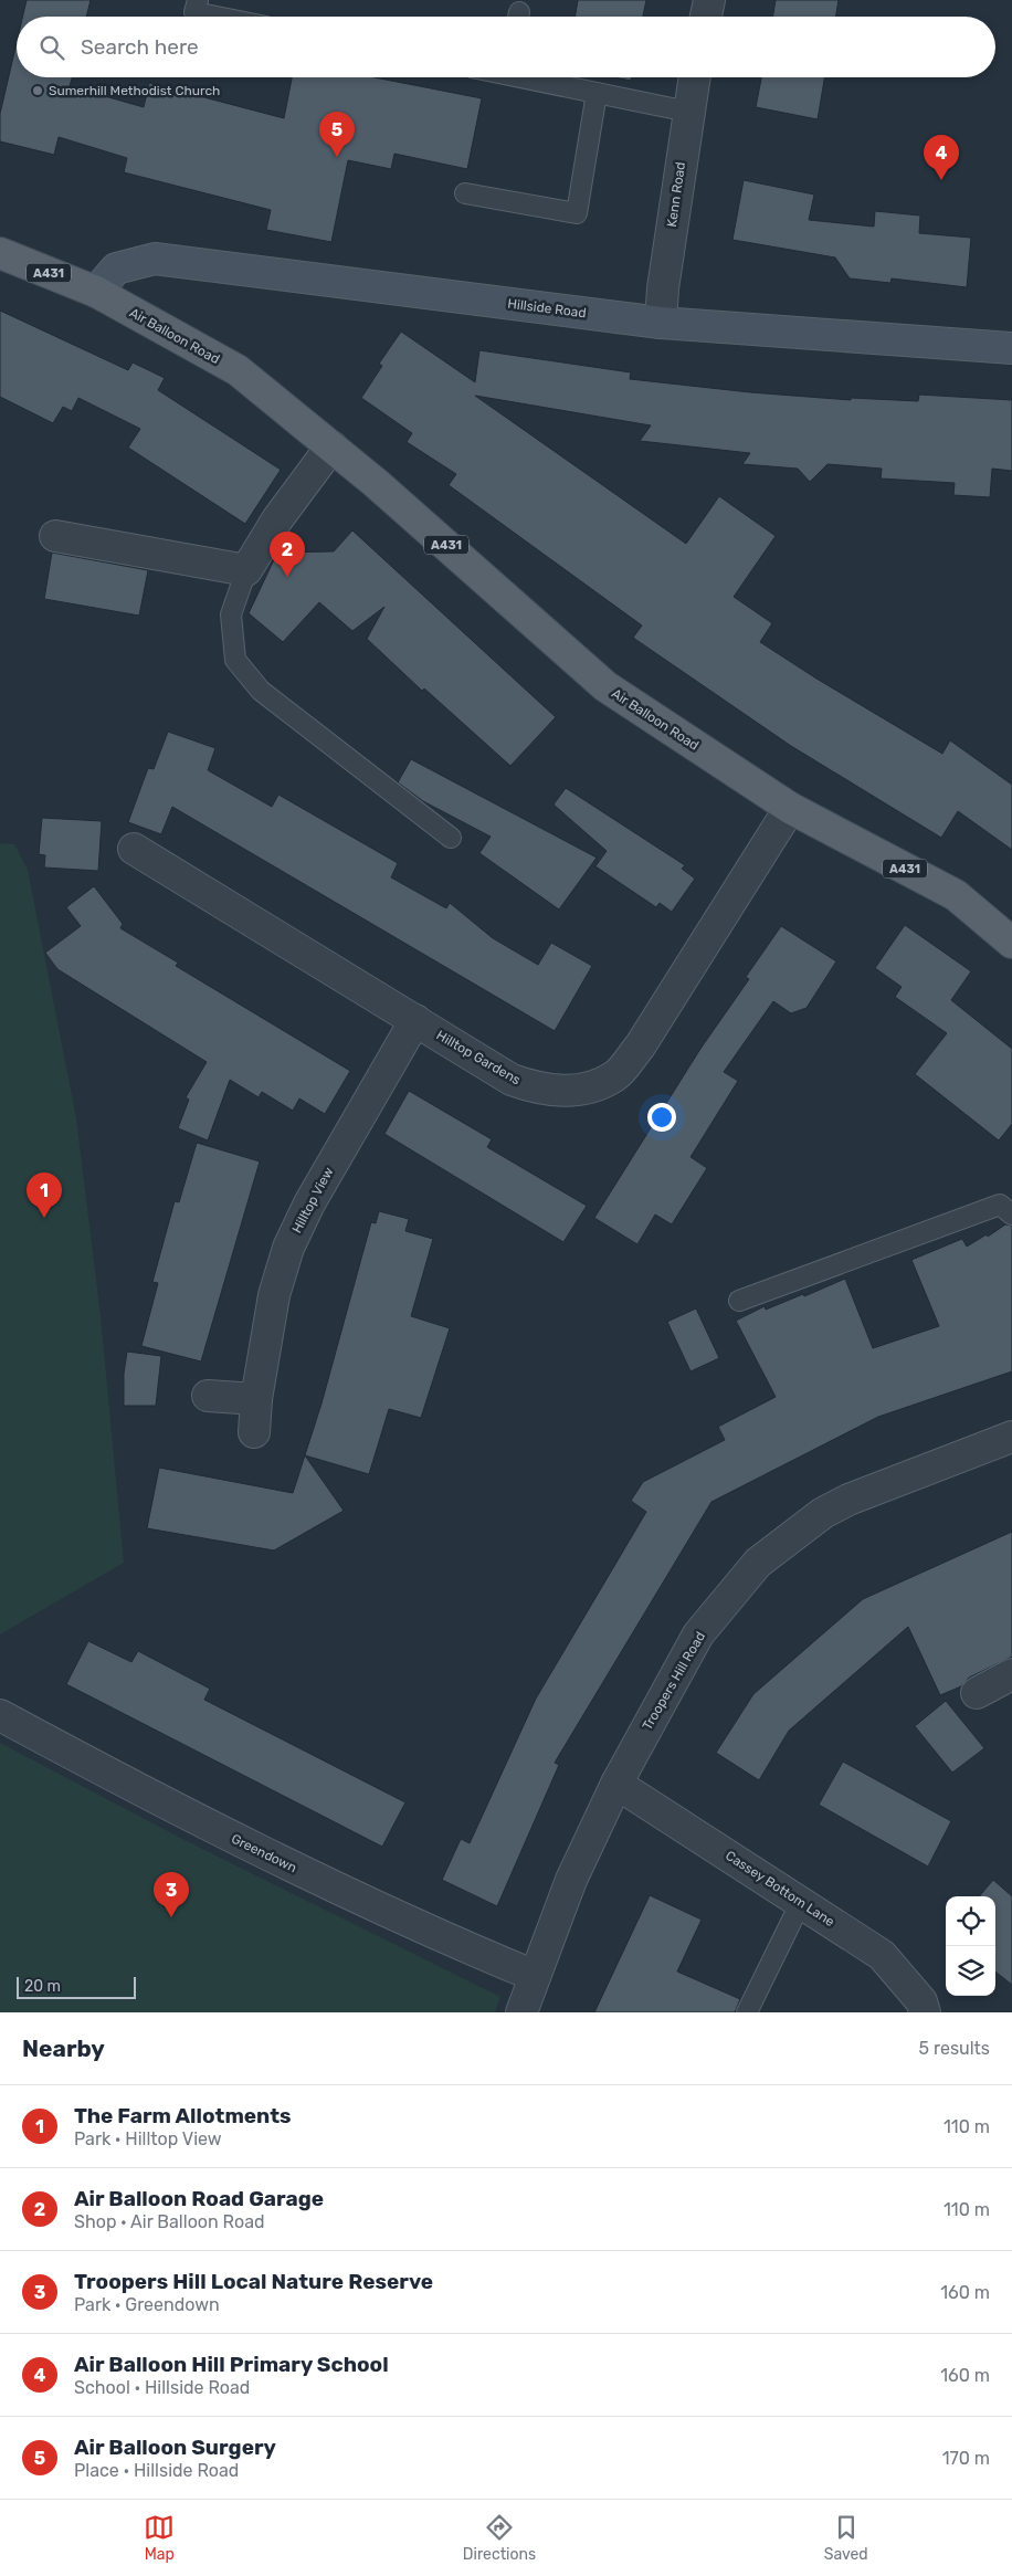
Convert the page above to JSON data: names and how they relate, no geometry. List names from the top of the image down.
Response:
{
  "streets": {
    "main road": ["A431", "Air Balloon Road"],
    "street": [
      "Kenn Road",
      "Hillside Road",
      "Hilltop Gardens",
      "Hilltop View",
      "Troopers Hill Road",
      "Greendown",
      "Cassey Bottom Lane"
    ]
  },
  "crossings": [
    ["Kenn Road", "Hillside Road"],
    ["Hillside Road", "Air Balloon Road"],
    ["Air Balloon Road", "Hilltop Gardens"],
    ["Hilltop Gardens", "Hilltop View"],
    ["Troopers Hill Road", "Greendown"],
    ["Troopers Hill Road", "Cassey Bottom Lane"]
  ],
  "places": ["Sumerhill Methodist Church"],
  "scale_bar": "20 m",
  "page": {
    "search": "Search here",
    "pins": [
      "5",
      "4",
      "2",
      "1",
      "3"
    ],
    "scale": "20 m",
    "heading": ["Nearby", "5 results"],
    "list": [
      {
        "mark": "1",
        "name": "The Farm Allotments",
        "note": "Park · Hilltop View",
        "value": "110 m"
      },
      {
        "mark": "2",
        "name": "Air Balloon Road Garage",
        "note": "Shop · Air Balloon Road",
        "value": "110 m"
      },
      {
        "mark": "3",
        "name": "Troopers Hill Local Nature Reserve",
        "note": "Park · Greendown",
        "value": "160 m"
      },
      {
        "mark": "4",
        "name": "Air Balloon Hill Primary School",
        "note": "School · Hillside Road",
        "value": "160 m"
      },
      {
        "mark": "5",
        "name": "Air Balloon Surgery",
        "note": "Place · Hillside Road",
        "value": "170 m"
      }
    ],
    "nav": ["Map", "Directions", "Saved"]
  }
}
